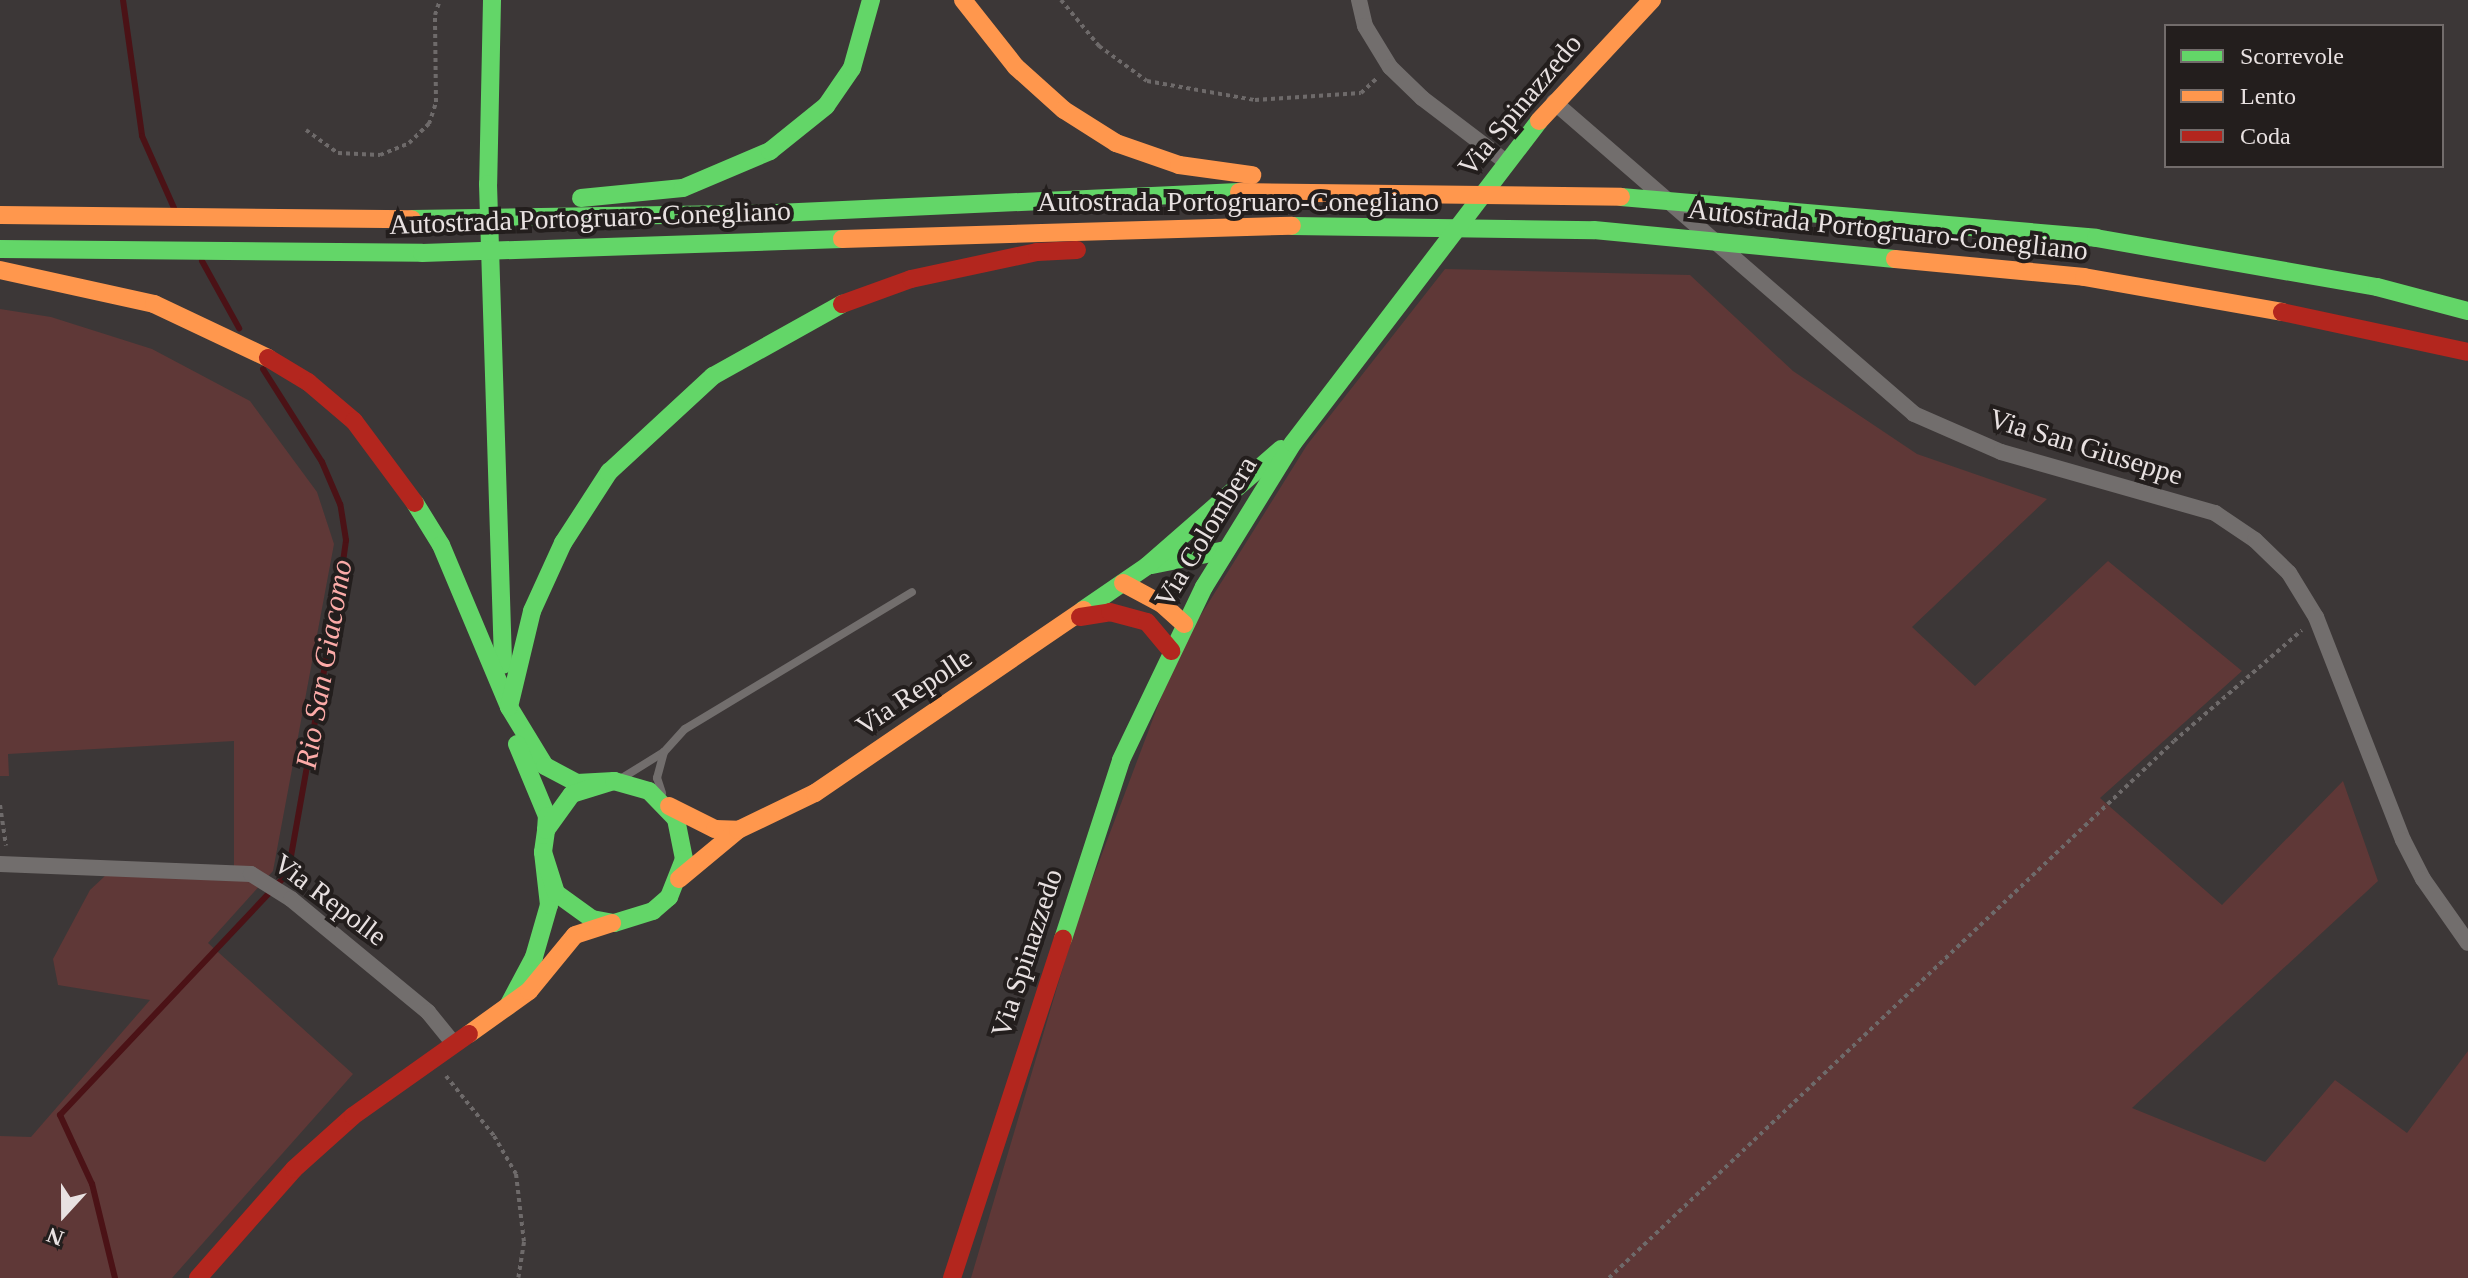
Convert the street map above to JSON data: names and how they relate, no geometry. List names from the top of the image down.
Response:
{
  "streets": {
    "main road": [
      "Via Spinazzedo",
      "Autostrada Portogruaro-Conegliano",
      "Via Colombera",
      "Via Repolle"
    ],
    "street": ["Via San Giuseppe"]
  },
  "crossings": [
    ["Via Spinazzedo", "Via San Giuseppe"],
    ["Via Spinazzedo", "Via Colombera"],
    ["Via Spinazzedo", "Via Repolle"],
    ["Via Colombera", "Via Repolle"]
  ],
  "water": ["Rio San Giacomo"],
  "legend": ["Scorrevole", "Lento", "Coda"],
  "north": "bottom"
}
